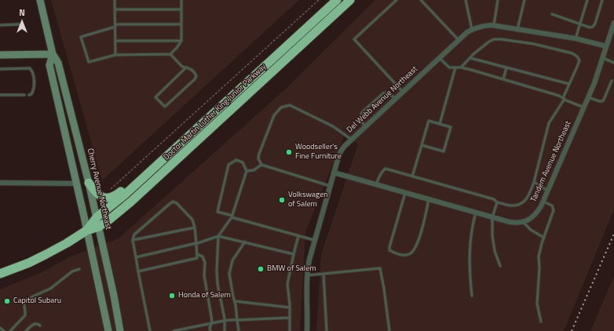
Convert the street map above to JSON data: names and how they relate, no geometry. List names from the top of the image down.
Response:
{
  "streets": {
    "highway": ["Doctor Martin Luther King Junior Parkway"],
    "main road": ["Cherry Avenue Northeast"],
    "street": ["Del Webb Avenue Northeast", "Tandem Avenue Northeast"]
  },
  "crossings": [
    ["Del Webb Avenue Northeast", "Tandem Avenue Northeast"],
    ["Doctor Martin Luther King Junior Parkway", "Cherry Avenue Northeast"]
  ],
  "places": [
    "Woodseller's Fine Furniture",
    "Volkswagen of Salem",
    "BMW of Salem",
    "Honda of Salem",
    "Capitol Subaru"
  ],
  "north": "top"
}
